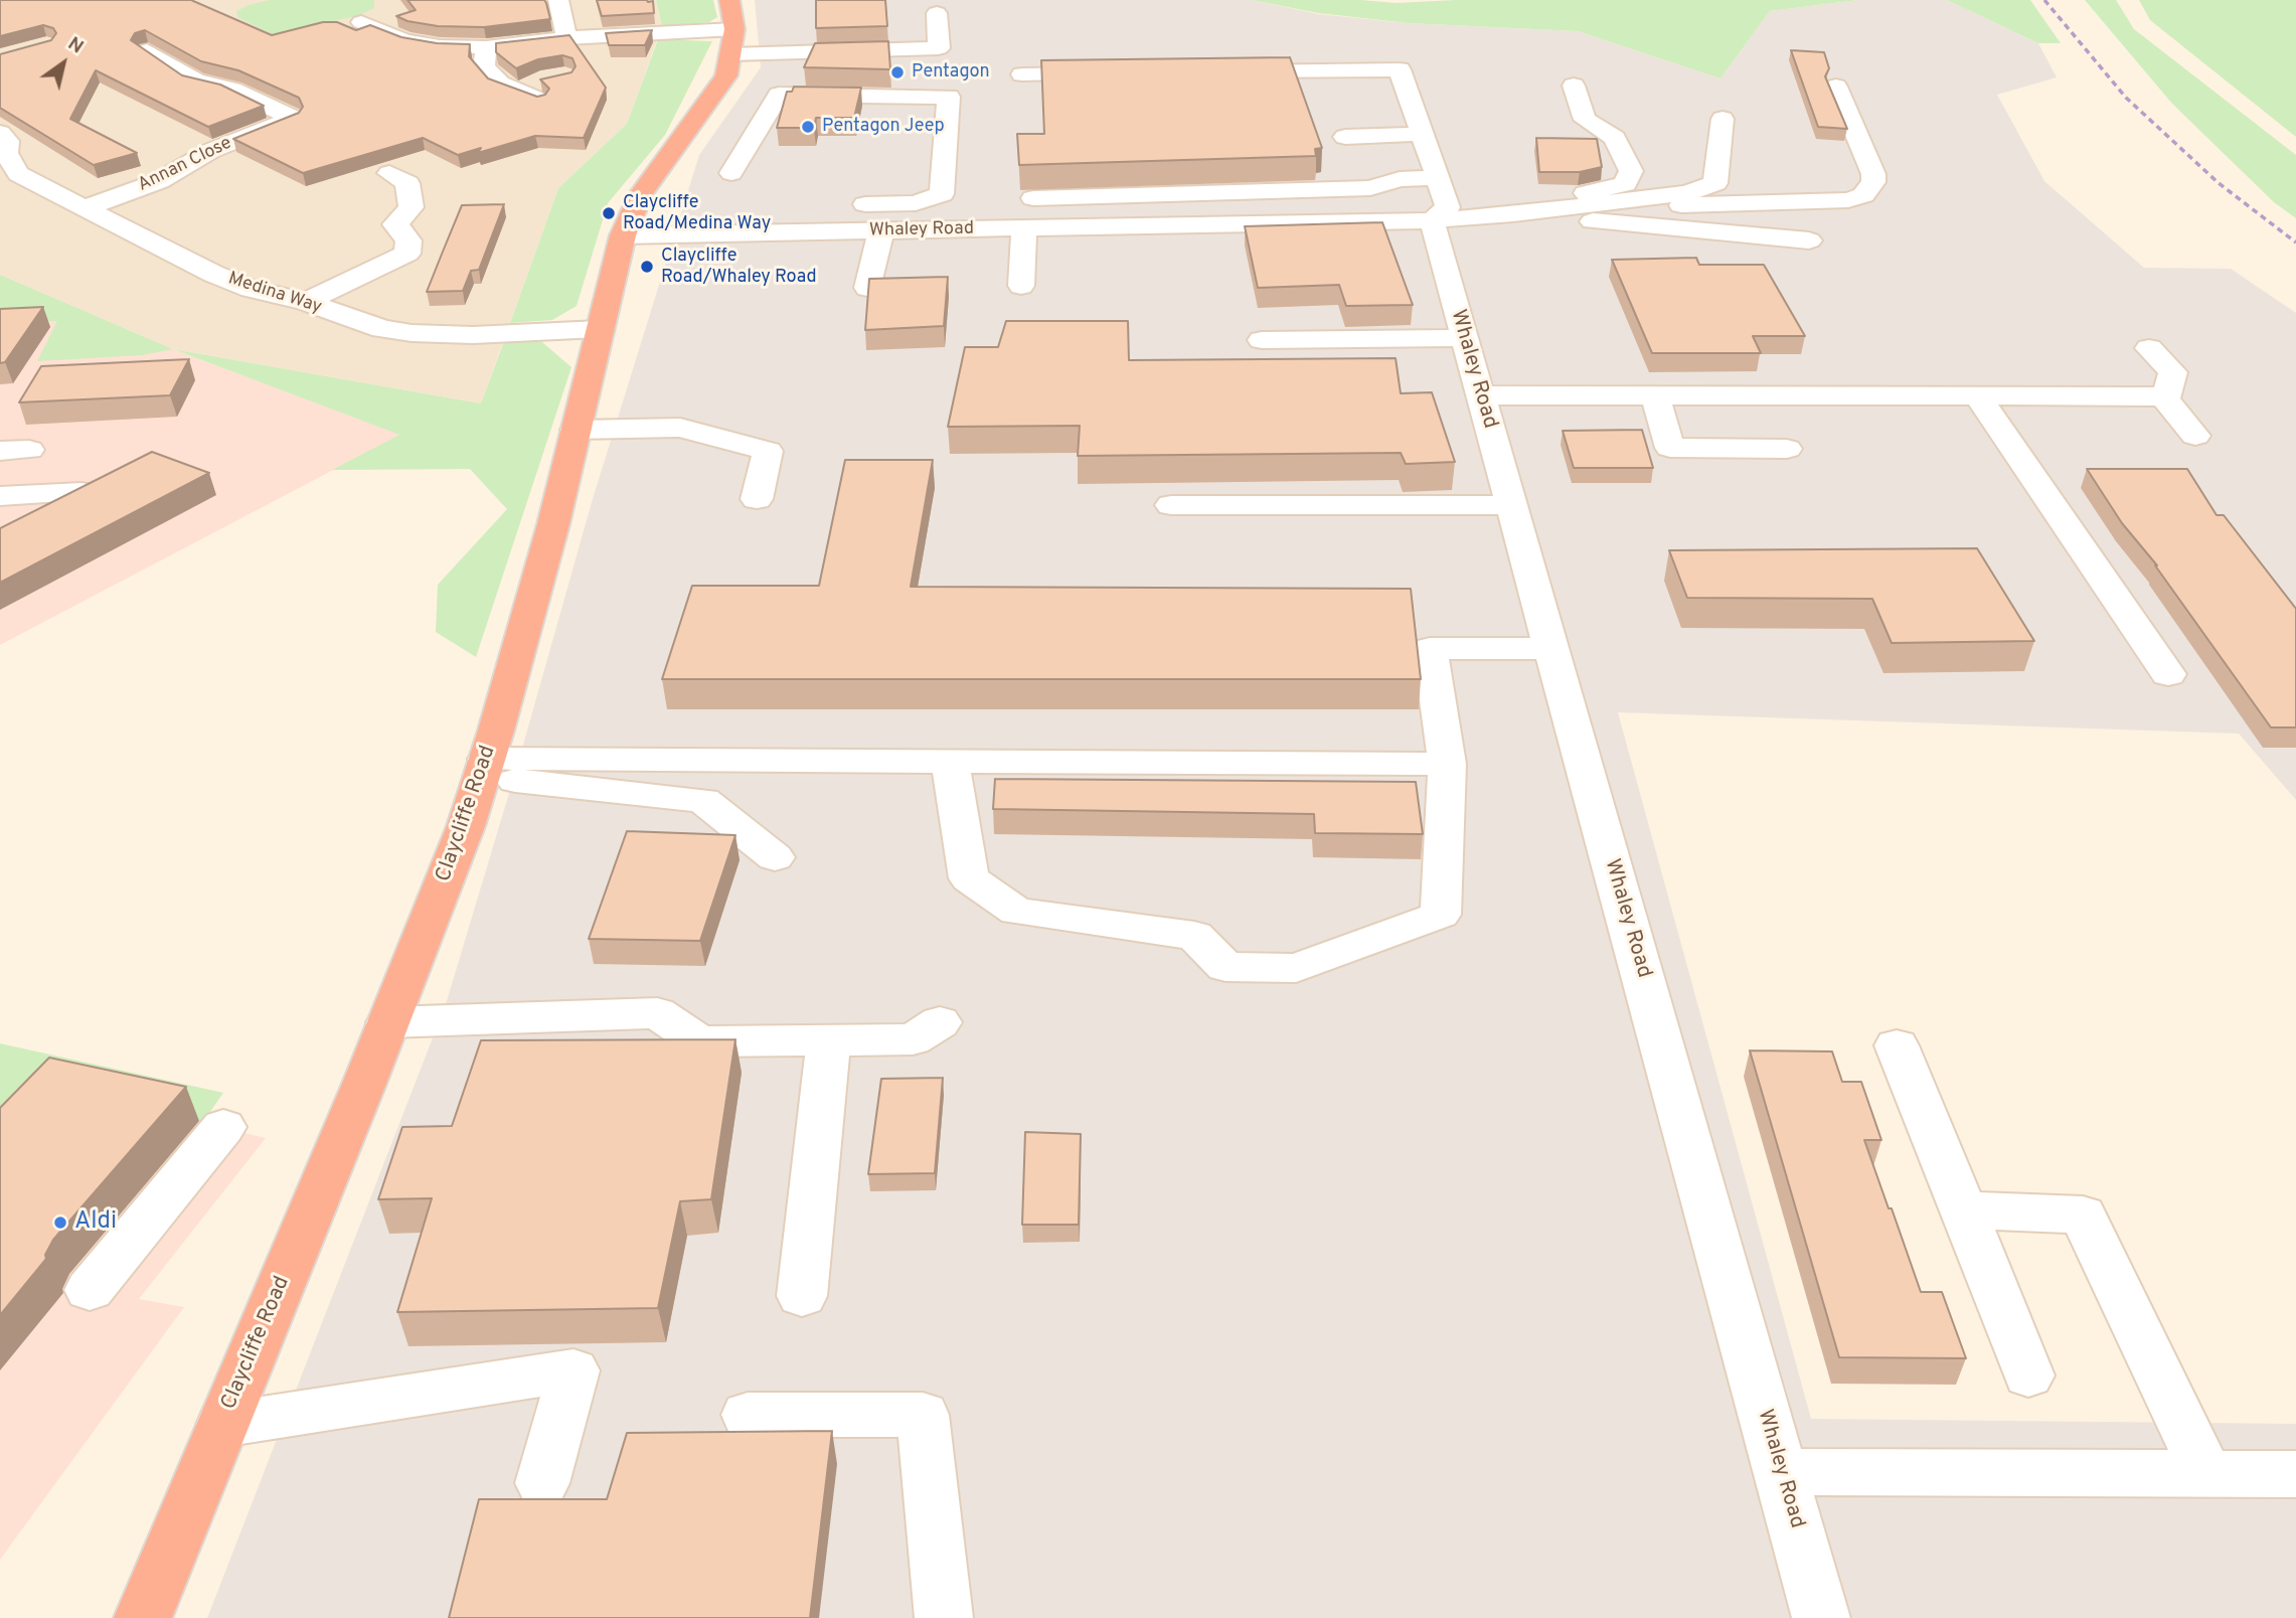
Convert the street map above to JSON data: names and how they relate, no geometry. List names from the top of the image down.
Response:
{
  "streets": {
    "highway": ["Claycliffe Road"],
    "street": ["Annan Close", "Whaley Road", "Medina Way"]
  },
  "crossings": [
    ["Annan Close", "Medina Way"],
    ["Whaley Road", "Claycliffe Road"],
    ["Medina Way", "Claycliffe Road"]
  ],
  "places": [
    "Pentagon",
    "Pentagon Jeep",
    "Claycliffe Road/Medina Way",
    "Claycliffe Road/Whaley Road",
    "Aldi"
  ],
  "north": "top right"
}
